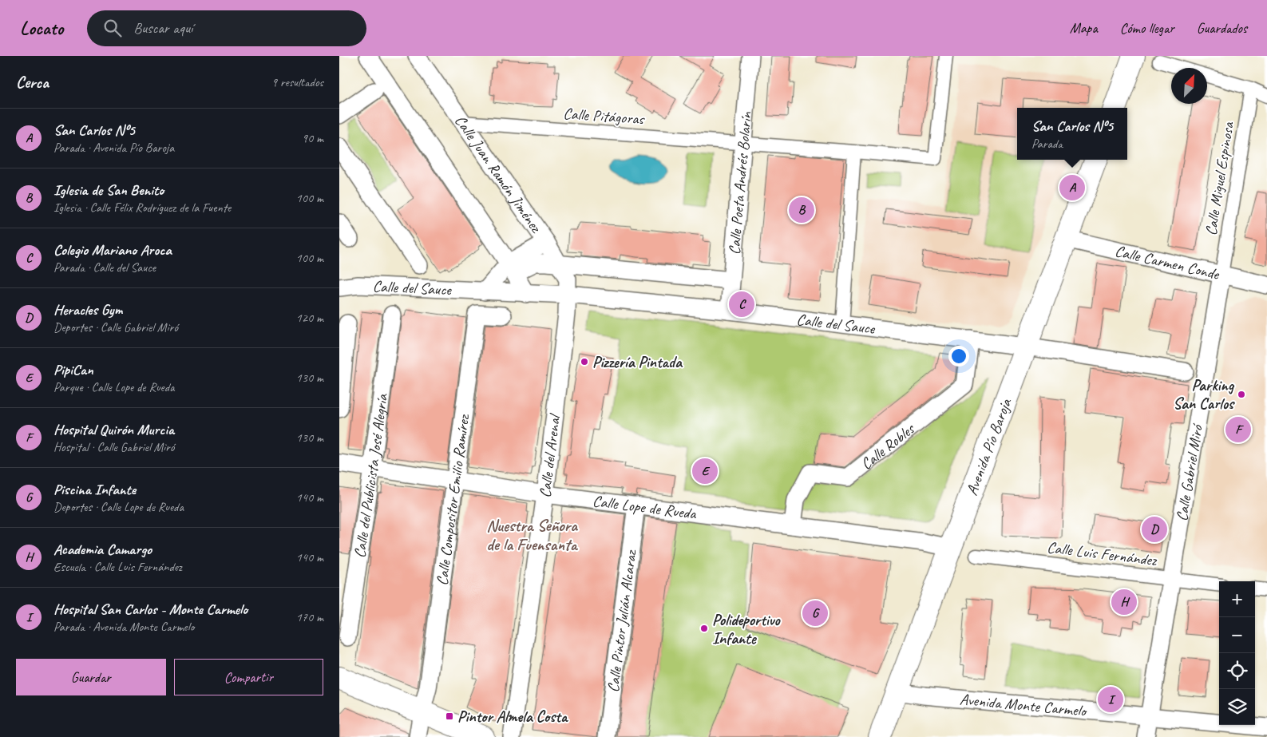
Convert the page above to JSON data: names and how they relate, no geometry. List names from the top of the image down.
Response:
{
  "streets": {
    "main road": ["Avenida Pío Baroja"],
    "street": [
      "Calle Pitágoras",
      "Calle Juan Ramón Jiménez",
      "Calle Miguel Espinosa",
      "Calle Poeta Andrés Bolarín",
      "Calle Carmen Conde",
      "Calle del Sauce",
      "Calle Robles",
      "Calle del Arenal",
      "Calle Gabriel Miró",
      "Calle del Publicista José Alegría",
      "Calle Compositor Emilio Ramírez",
      "Calle Lope de Rueda",
      "Calle Luis Fernández",
      "Calle Pintor Julián Alcaraz",
      "Avenida Monte Carmelo"
    ]
  },
  "crossings": [
    ["Calle Pitágoras", "Calle Juan Ramón Jiménez"],
    ["Calle Pitágoras", "Calle Poeta Andrés Bolarín"],
    ["Calle Juan Ramón Jiménez", "Calle del Sauce"],
    ["Calle Juan Ramón Jiménez", "Calle del Arenal"],
    ["Calle Miguel Espinosa", "Calle Carmen Conde"],
    ["Calle Miguel Espinosa", "Calle Gabriel Miró"],
    ["Calle Poeta Andrés Bolarín", "Calle del Sauce"],
    ["Calle Carmen Conde", "Avenida Pío Baroja"],
    ["Calle Carmen Conde", "Calle Gabriel Miró"],
    ["Calle del Sauce", "Calle Robles"],
    ["Calle del Sauce", "Avenida Pío Baroja"],
    ["Calle del Sauce", "Calle del Arenal"],
    ["Calle Robles", "Calle Lope de Rueda"],
    ["Avenida Pío Baroja", "Calle Lope de Rueda"],
    ["Avenida Pío Baroja", "Avenida Monte Carmelo"],
    ["Calle del Arenal", "Calle Lope de Rueda"],
    ["Calle Gabriel Miró", "Calle Luis Fernández"],
    ["Calle Gabriel Miró", "Avenida Monte Carmelo"],
    ["Calle del Publicista José Alegría", "Calle Lope de Rueda"],
    ["Calle Compositor Emilio Ramírez", "Calle Lope de Rueda"],
    ["Calle Lope de Rueda", "Calle Pintor Julián Alcaraz"]
  ],
  "districts": ["Nuestra Señora de la Fuensanta"],
  "places": {
    "other": ["Pizzería Pintada", "Parking San Carlos", "Polideportivo Infante"],
    "transit": ["Pintor Almela Costa"]
  },
  "north": "top right",
  "page": {
    "header": "Locato",
    "search": "Buscar aquí",
    "nav": ["Mapa", "Cómo llegar", "Guardados"],
    "heading": ["Cerca", "9 resultados"],
    "list": [
      {
        "mark": "A",
        "name": "San Carlos Nº5",
        "note": "Parada · Avenida Pío Baroja",
        "value": "90 m"
      },
      {
        "mark": "B",
        "name": "Iglesia de San Benito",
        "note": "Iglesia · Calle Félix Rodríguez de la Fuente",
        "value": "100 m"
      },
      {
        "mark": "C",
        "name": "Colegio Mariano Aroca",
        "note": "Parada · Calle del Sauce",
        "value": "100 m"
      },
      {
        "mark": "D",
        "name": "Heracles Gym",
        "note": "Deportes · Calle Gabriel Miró",
        "value": "120 m"
      },
      {
        "mark": "E",
        "name": "PipiCan",
        "note": "Parque · Calle Lope de Rueda",
        "value": "130 m"
      },
      {
        "mark": "F",
        "name": "Hospital Quirón Murcia",
        "note": "Hospital · Calle Gabriel Miró",
        "value": "130 m"
      },
      {
        "mark": "G",
        "name": "Piscina Infante",
        "note": "Deportes · Calle Lope de Rueda",
        "value": "140 m"
      },
      {
        "mark": "H",
        "name": "Academia Camargo",
        "note": "Escuela · Calle Luis Fernández",
        "value": "140 m"
      },
      {
        "mark": "I",
        "name": "Hospital San Carlos - Monte Carmelo",
        "note": "Parada · Avenida Monte Carmelo",
        "value": "170 m"
      }
    ],
    "popup": ["San Carlos Nº5", "Parada"],
    "pins": [
      "A",
      "B",
      "C",
      "F",
      "E",
      "D",
      "H",
      "G",
      "I"
    ],
    "map_buttons": ["+", "−"],
    "buttons": ["Guardar", "Compartir"]
  }
}
